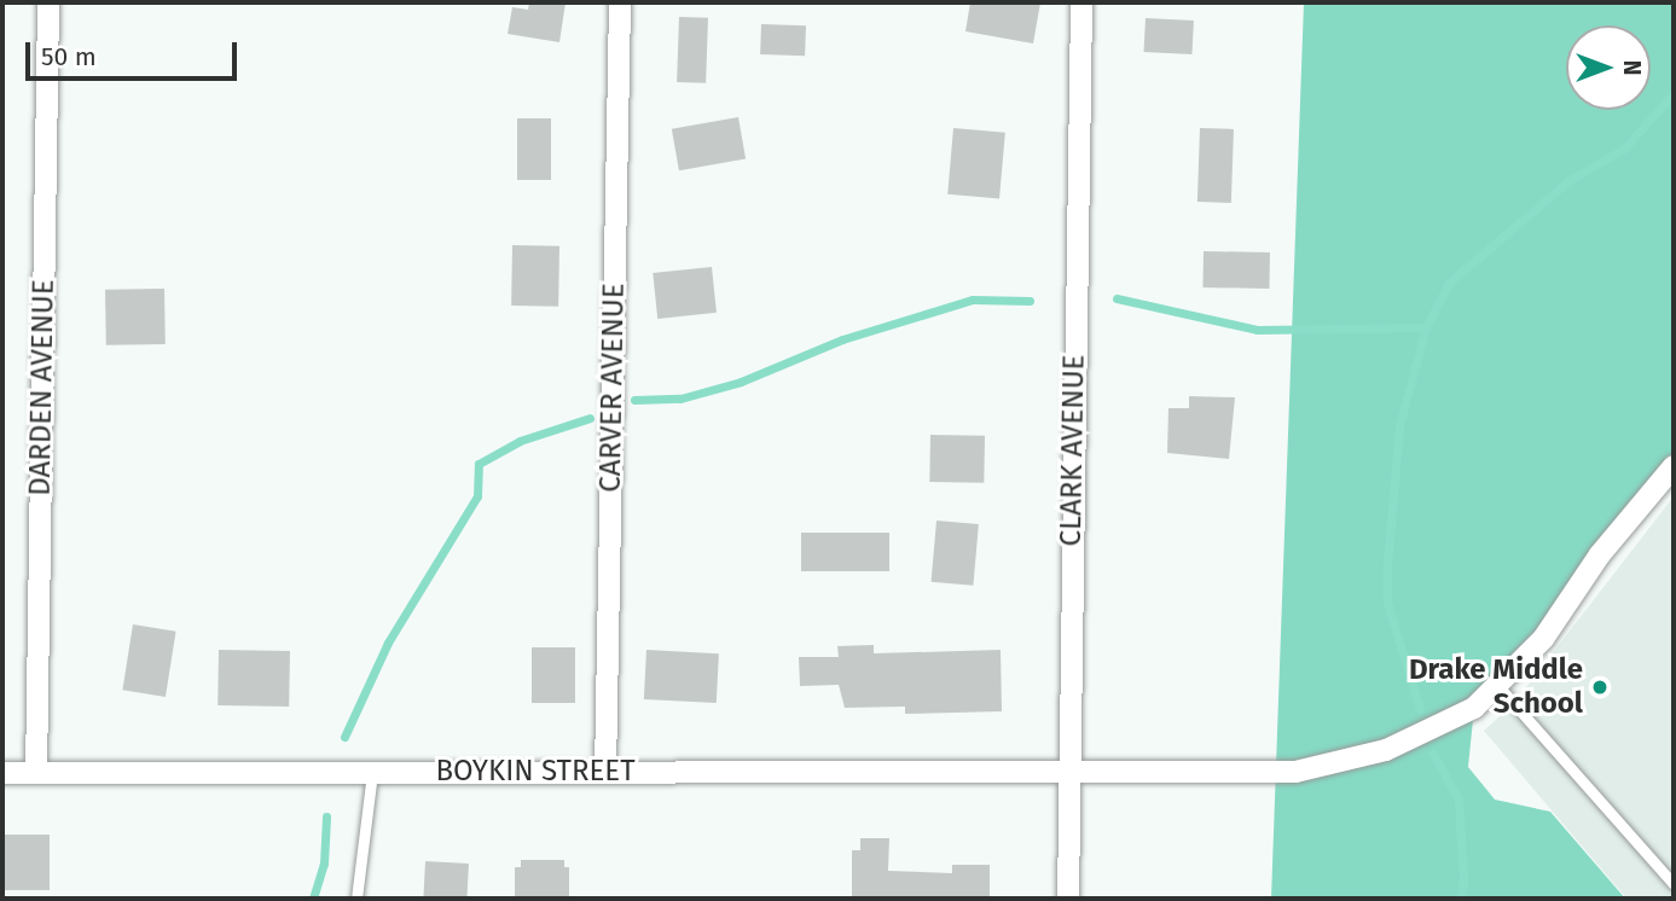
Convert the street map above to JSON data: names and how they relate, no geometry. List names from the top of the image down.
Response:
{
  "streets": {
    "street": [
      "DARDEN AVENUE",
      "CARVER AVENUE",
      "CLARK AVENUE",
      "BOYKIN STREET"
    ]
  },
  "crossings": [
    ["DARDEN AVENUE", "BOYKIN STREET"],
    ["CARVER AVENUE", "BOYKIN STREET"],
    ["CLARK AVENUE", "BOYKIN STREET"]
  ],
  "places": ["Drake Middle School"],
  "scale_bar": "50 m",
  "north": "right"
}
